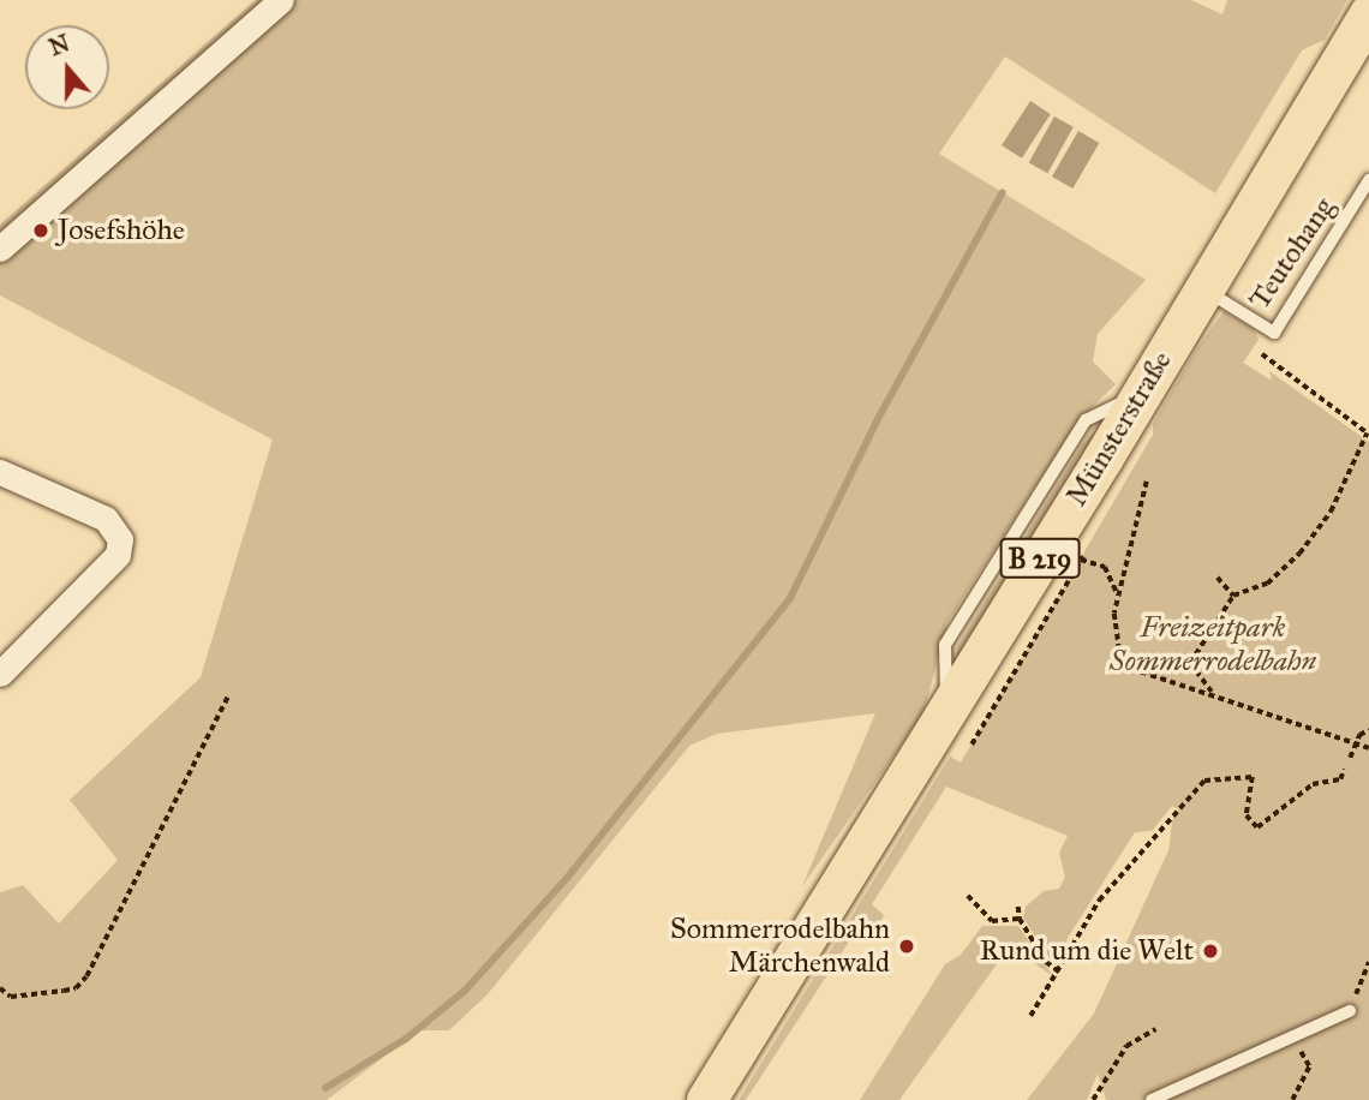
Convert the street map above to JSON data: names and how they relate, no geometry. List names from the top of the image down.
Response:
{
  "streets": {
    "main road": ["Münsterstraße", "B 219"],
    "lane": ["Teutohang"]
  },
  "crossings": [
    ["Teutohang", "Münsterstraße"]
  ],
  "parks": ["Freizeitpark Sommerrodelbahn"],
  "places": ["Josefshöhe", "Sommerrodelbahn Märchenwald", "Rund um die Welt"],
  "north": "top"
}
